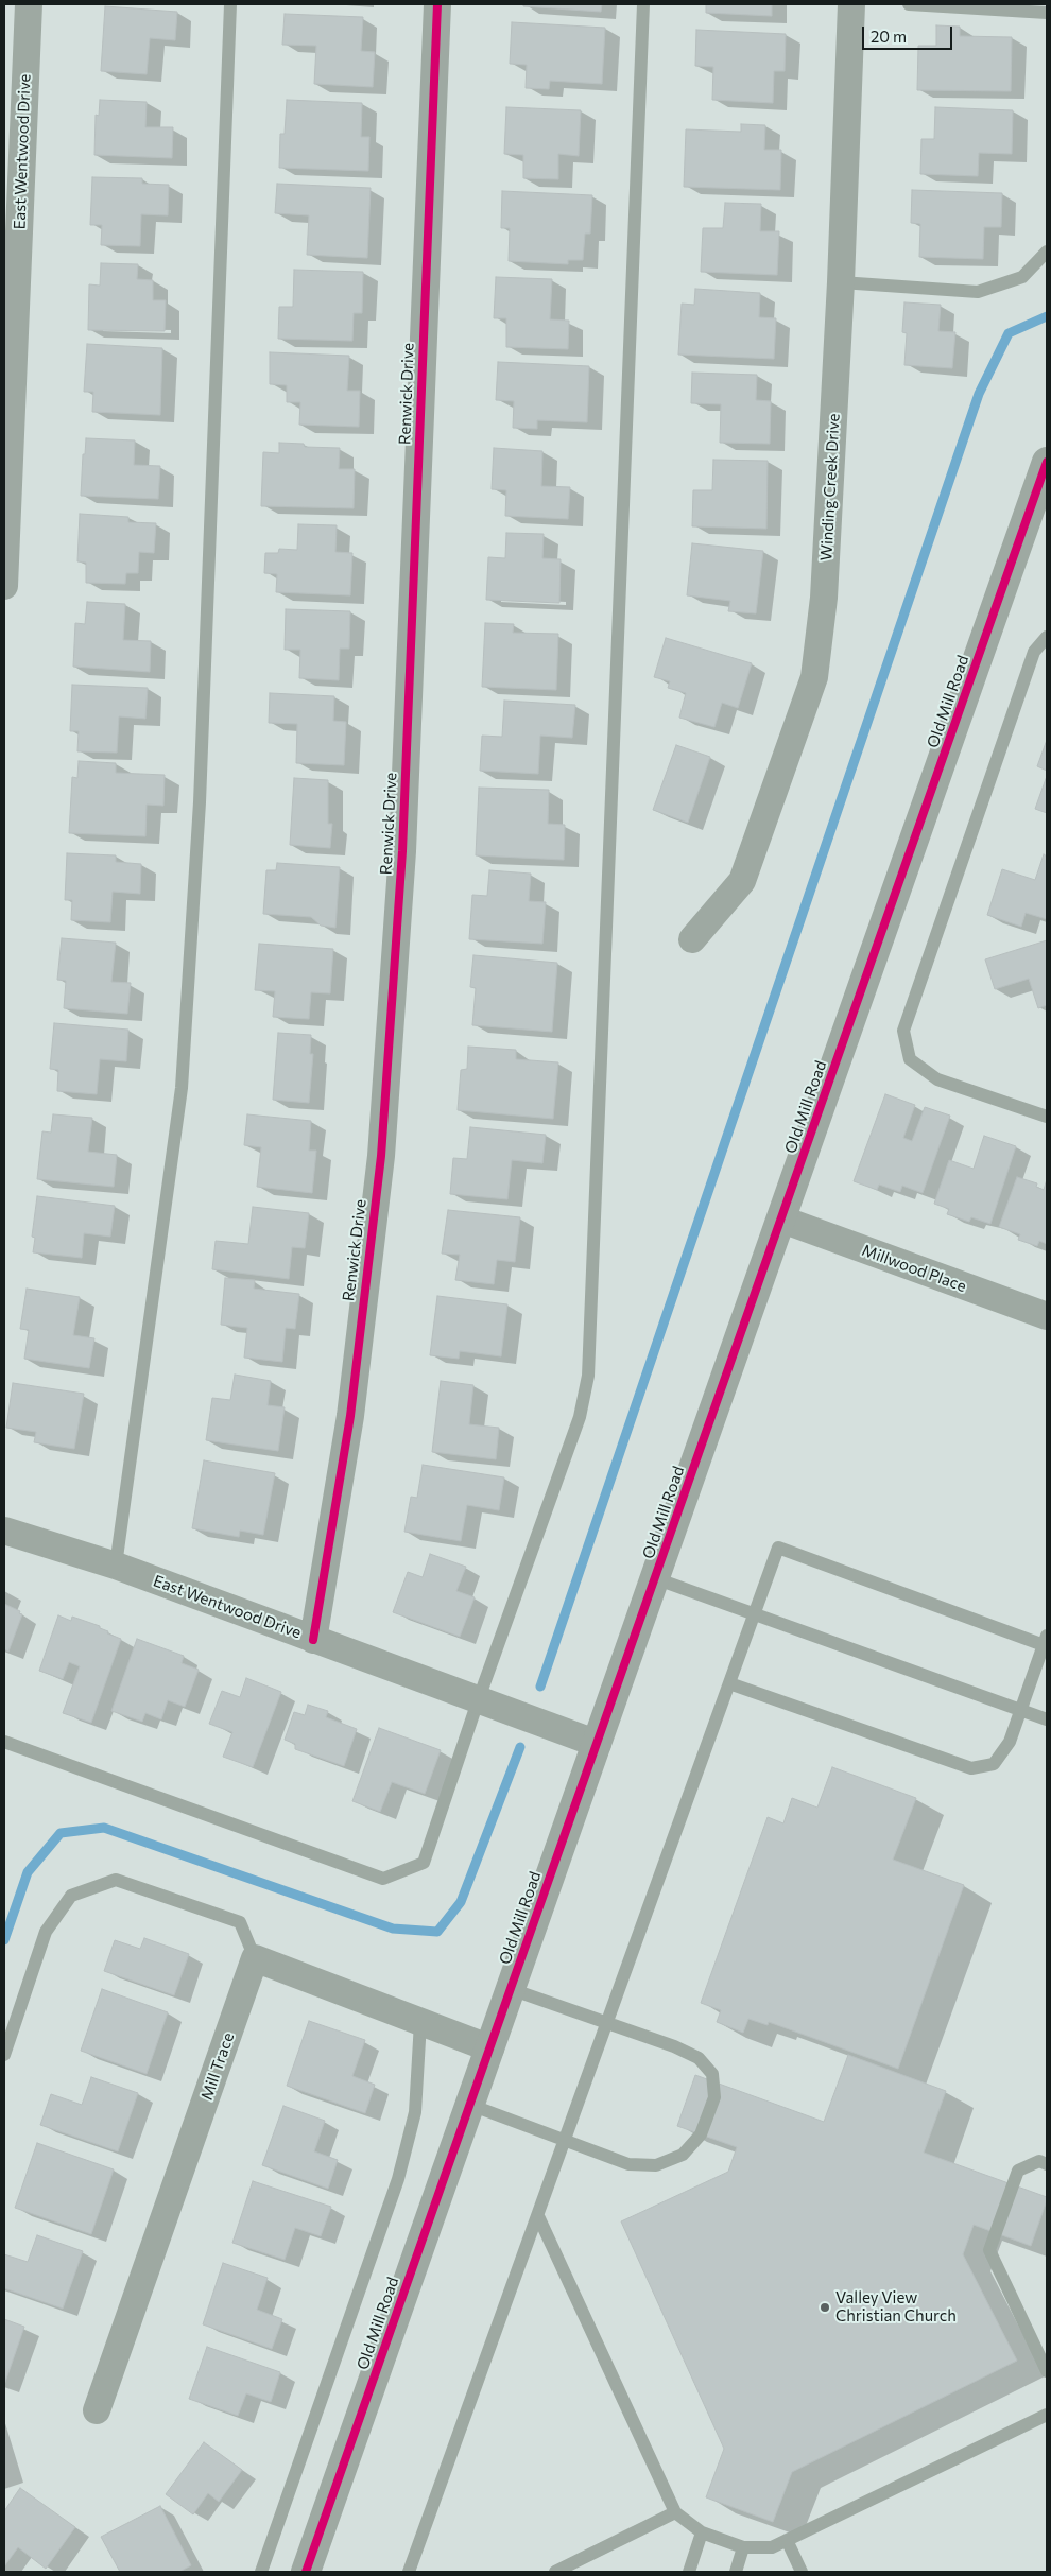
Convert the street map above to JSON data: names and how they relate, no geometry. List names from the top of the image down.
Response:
{
  "streets": {
    "street": [
      "East Wentwood Drive",
      "Renwick Drive",
      "Winding Creek Drive",
      "Old Mill Road",
      "Millwood Place",
      "Mill Trace"
    ]
  },
  "crossings": [
    ["East Wentwood Drive", "Renwick Drive"],
    ["East Wentwood Drive", "Old Mill Road"],
    ["Old Mill Road", "Millwood Place"]
  ],
  "places": ["Valley View Christian Church"],
  "scale_bar": "20 m"
}
